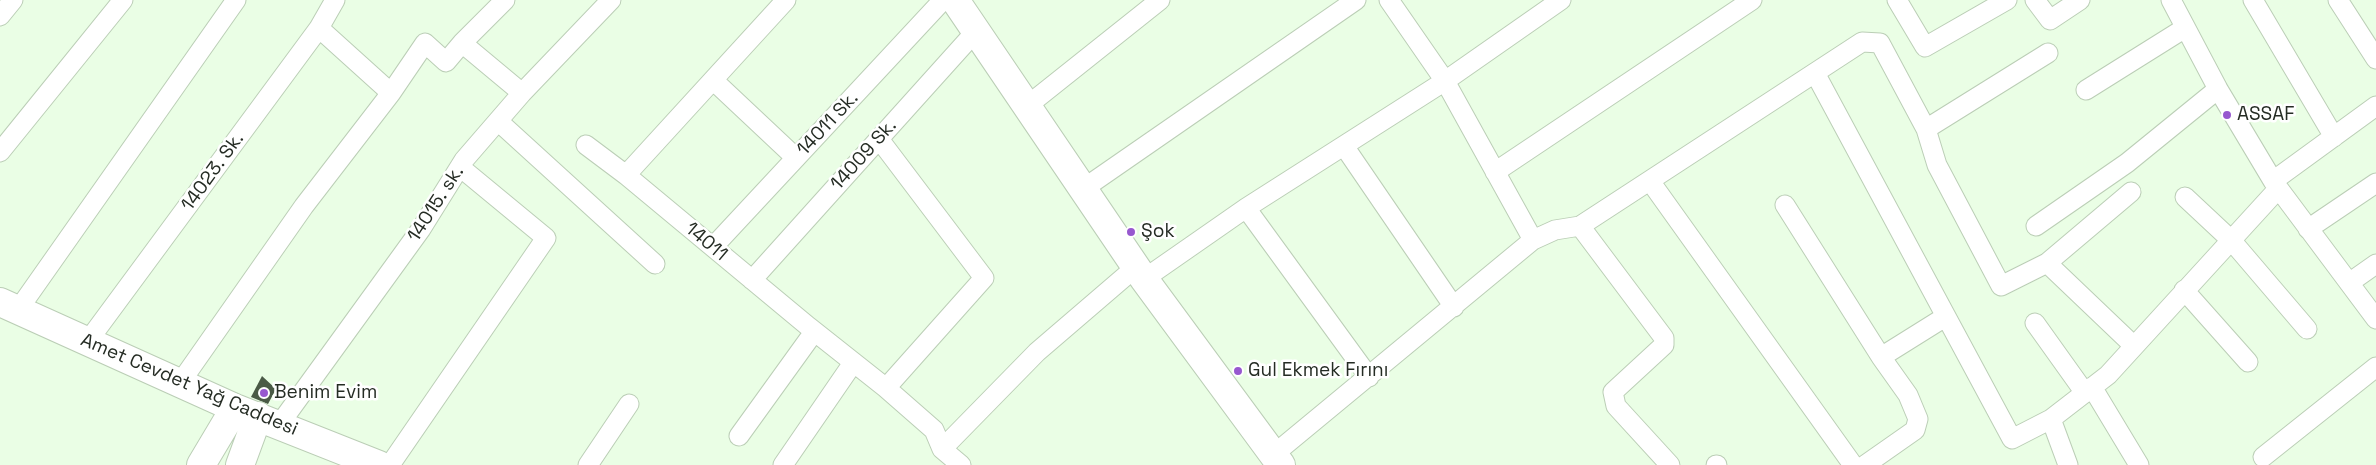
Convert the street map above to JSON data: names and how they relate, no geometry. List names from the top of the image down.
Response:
{
  "streets": {
    "main road": ["Amet Cevdet Yağ Caddesi"],
    "street": [
      "14011 Sk.",
      "14009 Sk.",
      "14023. Sk.",
      "14015. sk.",
      "14011"
    ]
  },
  "crossings": [
    ["14011 Sk.", "14011"],
    ["14009 Sk.", "14011"],
    ["14023. Sk.", "Amet Cevdet Yağ Caddesi"],
    ["14015. sk.", "Amet Cevdet Yağ Caddesi"]
  ],
  "places": [
    "ASSAF",
    "Şok",
    "Gul Ekmek Fırını",
    "Benim Evim"
  ]
}
